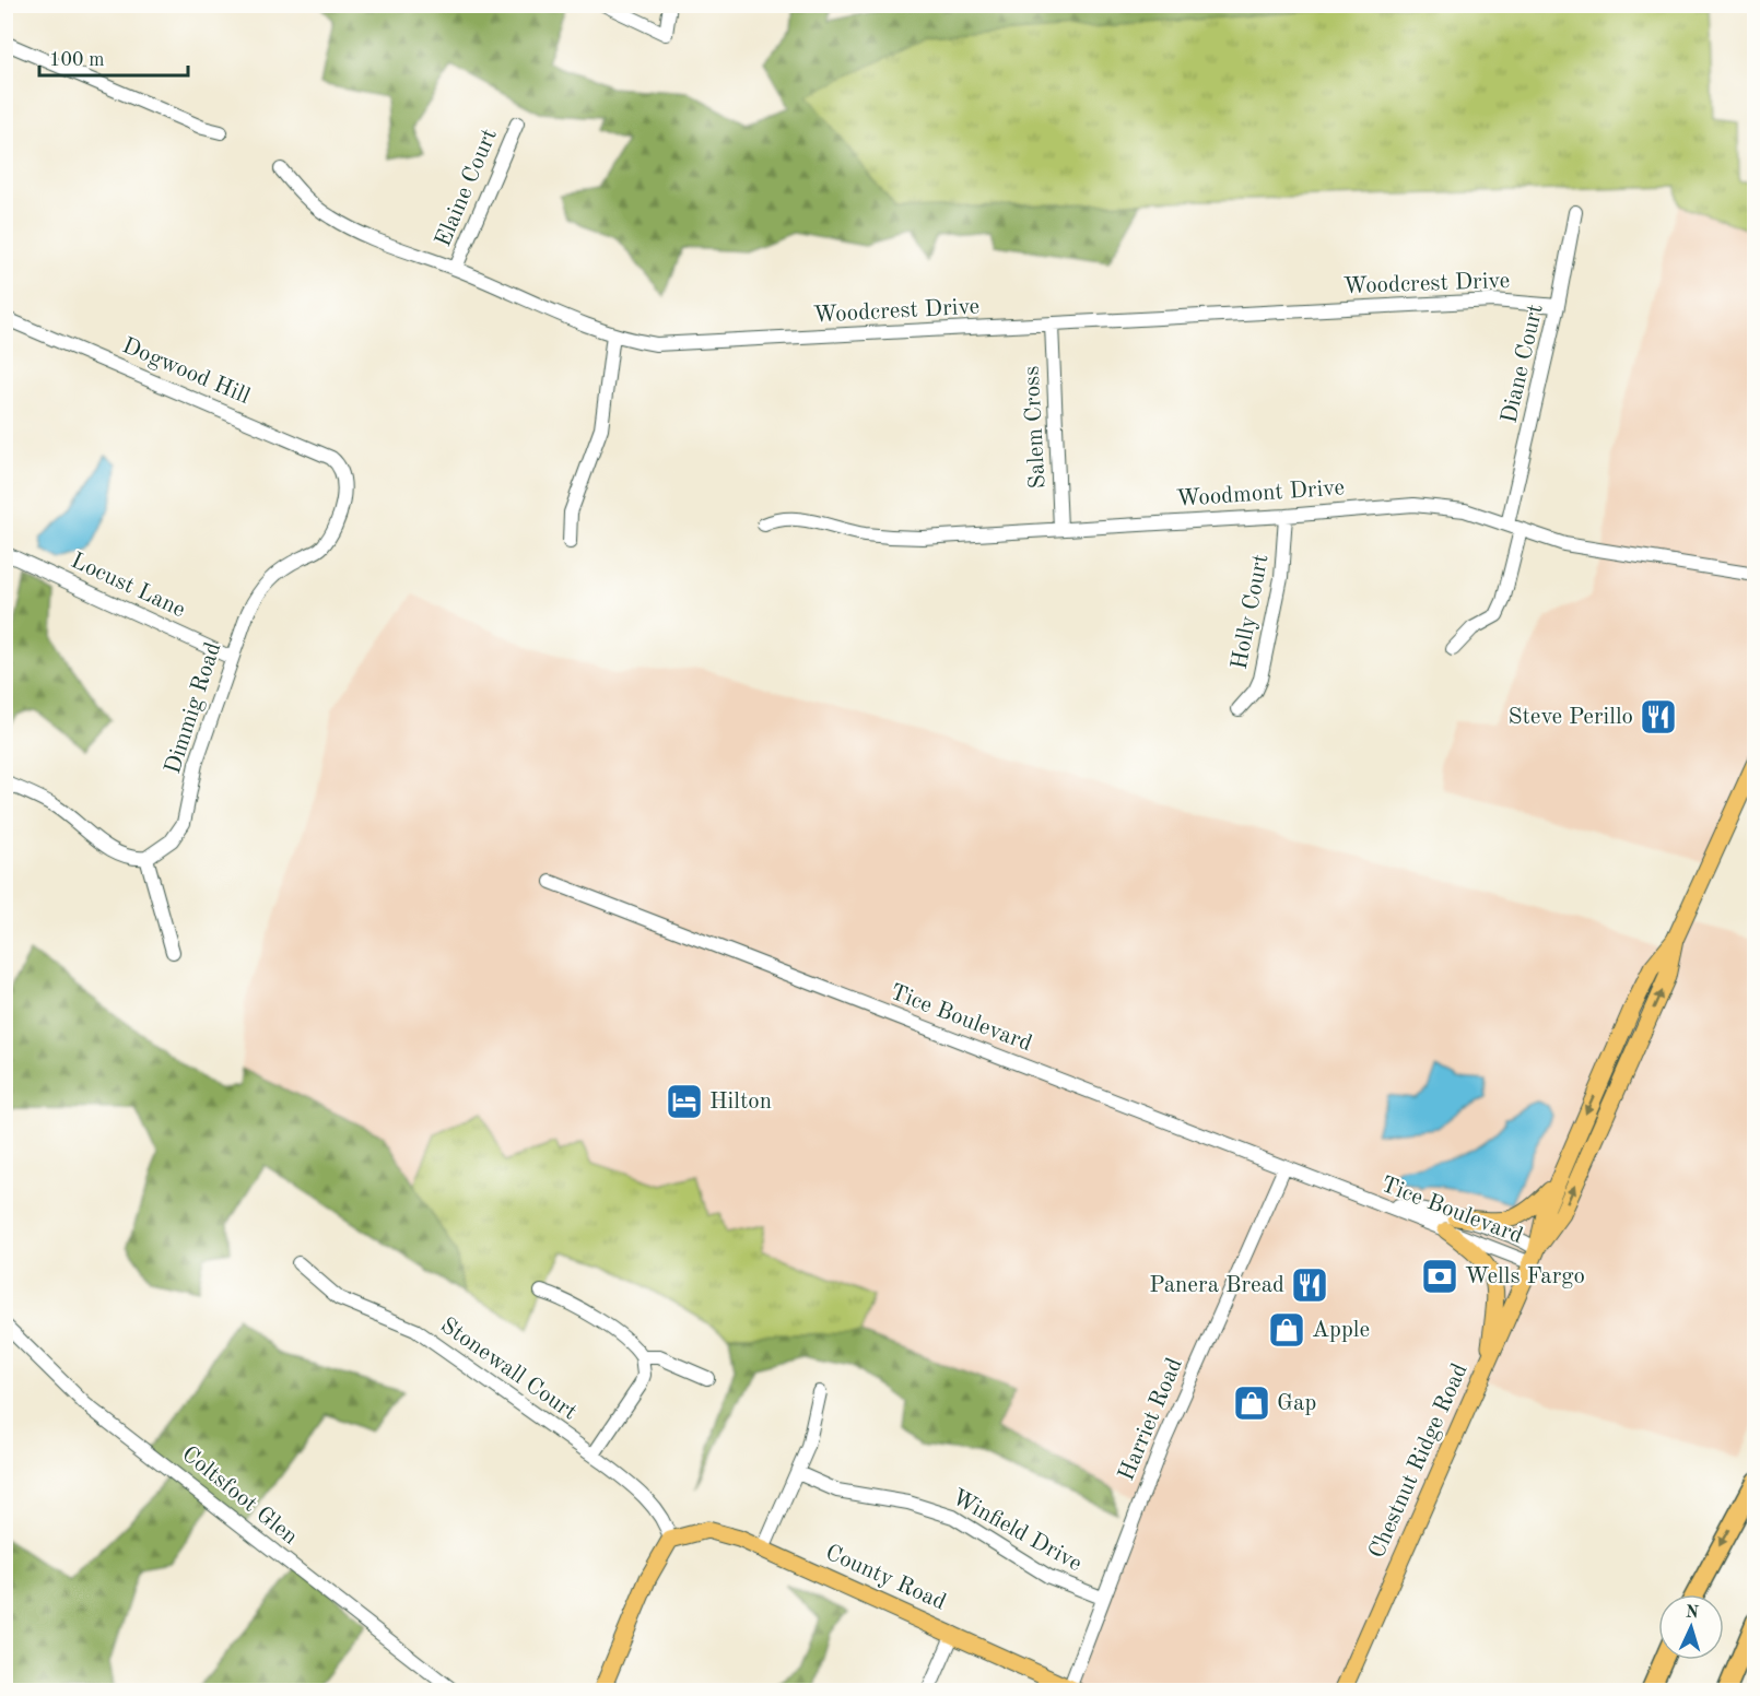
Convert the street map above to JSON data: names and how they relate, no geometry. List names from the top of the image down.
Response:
{
  "streets": {
    "main road": ["Chestnut Ridge Road", "County Road"],
    "street": [
      "Elaine Court",
      "Woodcrest Drive",
      "Diane Court",
      "Dogwood Hill",
      "Salem Cross",
      "Woodmont Drive",
      "Locust Lane",
      "Holly Court",
      "Dimmig Road",
      "Tice Boulevard",
      "Stonewall Court",
      "Harriet Road",
      "Coltsfoot Glen",
      "Winfield Drive"
    ]
  },
  "crossings": [
    ["Elaine Court", "Woodcrest Drive"],
    ["Woodcrest Drive", "Diane Court"],
    ["Woodcrest Drive", "Salem Cross"],
    ["Diane Court", "Woodmont Drive"],
    ["Dogwood Hill", "Dimmig Road"],
    ["Salem Cross", "Woodmont Drive"],
    ["Woodmont Drive", "Holly Court"],
    ["Locust Lane", "Dimmig Road"],
    ["Tice Boulevard", "Harriet Road"],
    ["Tice Boulevard", "Chestnut Ridge Road"],
    ["Stonewall Court", "County Road"],
    ["Harriet Road", "Winfield Drive"],
    ["Harriet Road", "County Road"]
  ],
  "places": {
    "restaurant": ["Steve Perillo", "Panera Bread"],
    "hotel": ["Hilton"],
    "bank": ["Wells Fargo"],
    "shop": ["Apple", "Gap"]
  },
  "scale_bar": "100 m",
  "north": "top"
}
